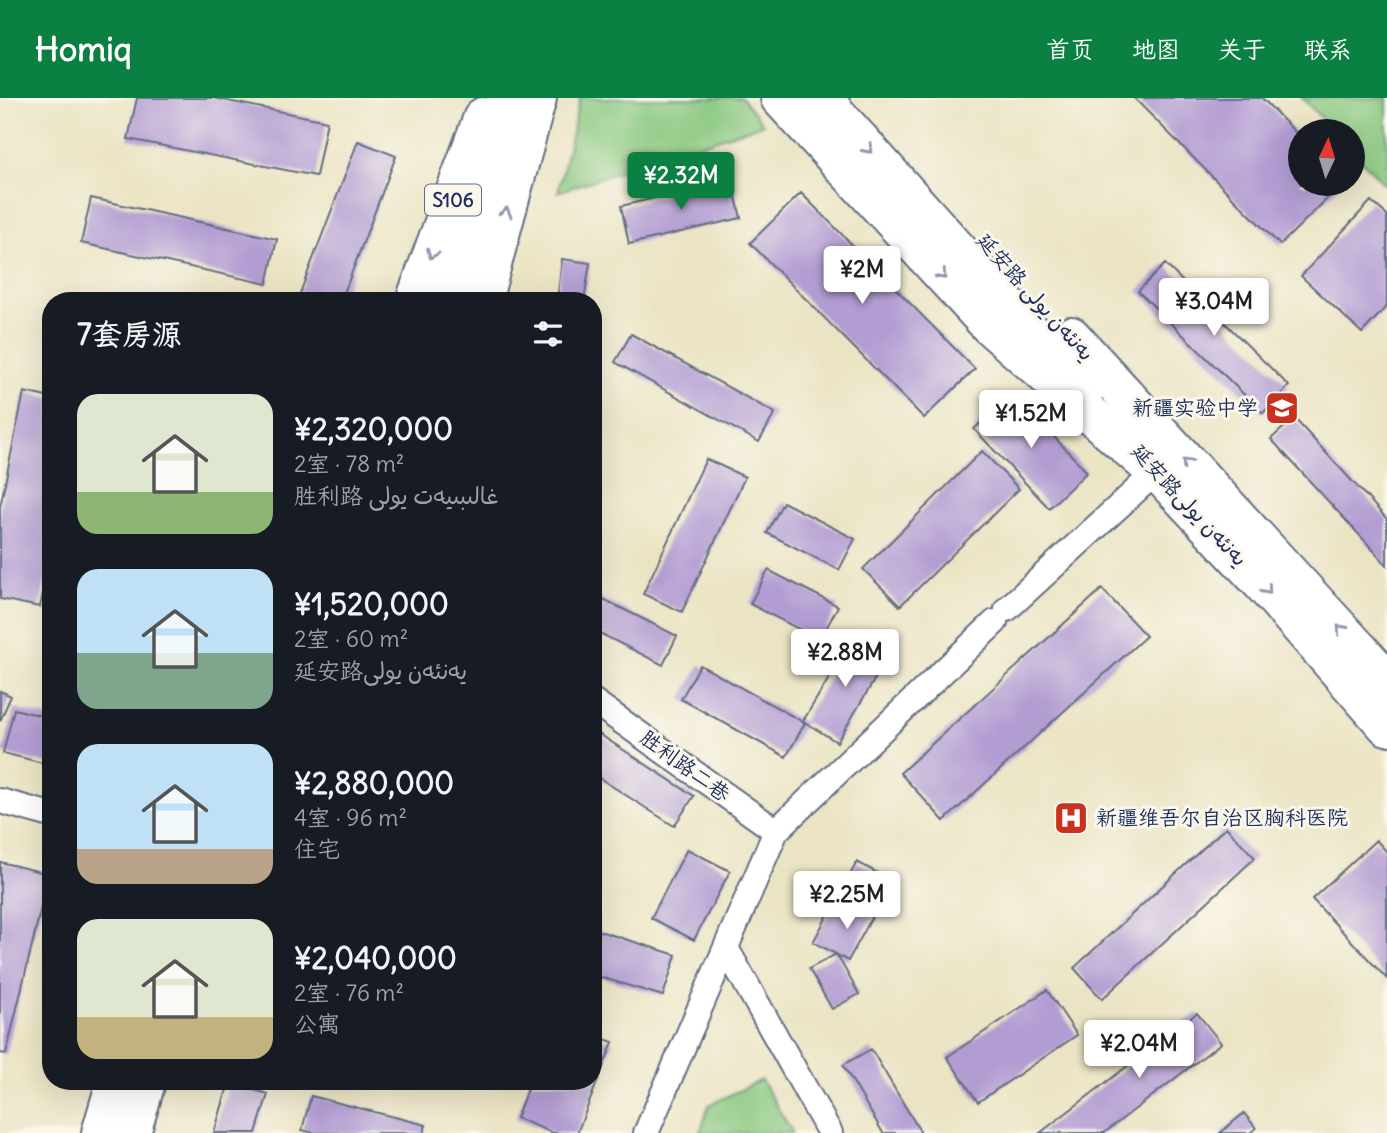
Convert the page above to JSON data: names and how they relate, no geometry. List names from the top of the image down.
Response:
{
  "streets": {
    "main road": ["S106", "延安路 يەنئەن يولى", "延安路يەنئەن يولى"],
    "street": ["胜利路二巷"]
  },
  "places": {
    "school or university": ["新疆实验中学"],
    "hospital": ["新疆维吾尔自治区胸科医院"]
  },
  "north": "top",
  "page": {
    "header": "Homiq",
    "nav": [
      "首页",
      "地图",
      "关于",
      "联系"
    ],
    "price": [
      "¥2.32M",
      "¥2M",
      "¥3.04M",
      "¥1.52M",
      "¥2.88M",
      "¥2.25M",
      "¥2.04M"
    ],
    "heading": "7套房源",
    "list": [
      {
        "name": "¥2,320,000",
        "note": "2室 · 78 m² · 胜利路 غالىبىيەت يولى"
      },
      {
        "name": "¥1,520,000",
        "note": "2室 · 60 m² · 延安路يەنئەن يولى"
      },
      {
        "name": "¥2,880,000",
        "note": "4室 · 96 m² · 住宅"
      },
      {
        "name": "¥2,040,000",
        "note": "2室 · 76 m² · 公寓"
      }
    ]
  }
}
